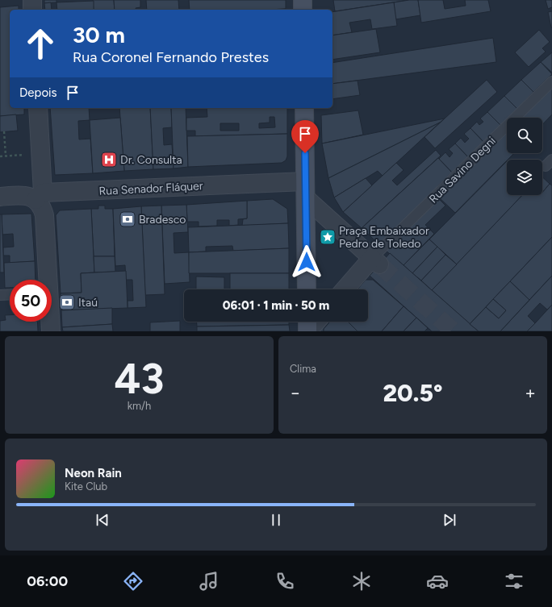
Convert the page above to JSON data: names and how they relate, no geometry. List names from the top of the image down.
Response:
{
  "streets": {
    "street": ["Rua Senador Fláquer"],
    "lane": ["Rua Savino Degni"]
  },
  "places": {
    "hospital": ["Dr. Consulta"],
    "bank": ["Bradesco", "Itaú"],
    "place": ["Praça Embaixador Pedro de Toledo"]
  },
  "page": {
    "turn": ["30 m", "Rua Coronel Fernando Prestes"],
    "then": "Depois",
    "limit": "50",
    "trip": "06:01 · 1 min · 50 m",
    "tile": [
      ["43", "km/h"],
      "Clima"
    ],
    "heat": ["−", "20.5°", "+"],
    "song": ["Neon Rain", "Kite Club"],
    "tabs": "06:00"
  }
}
